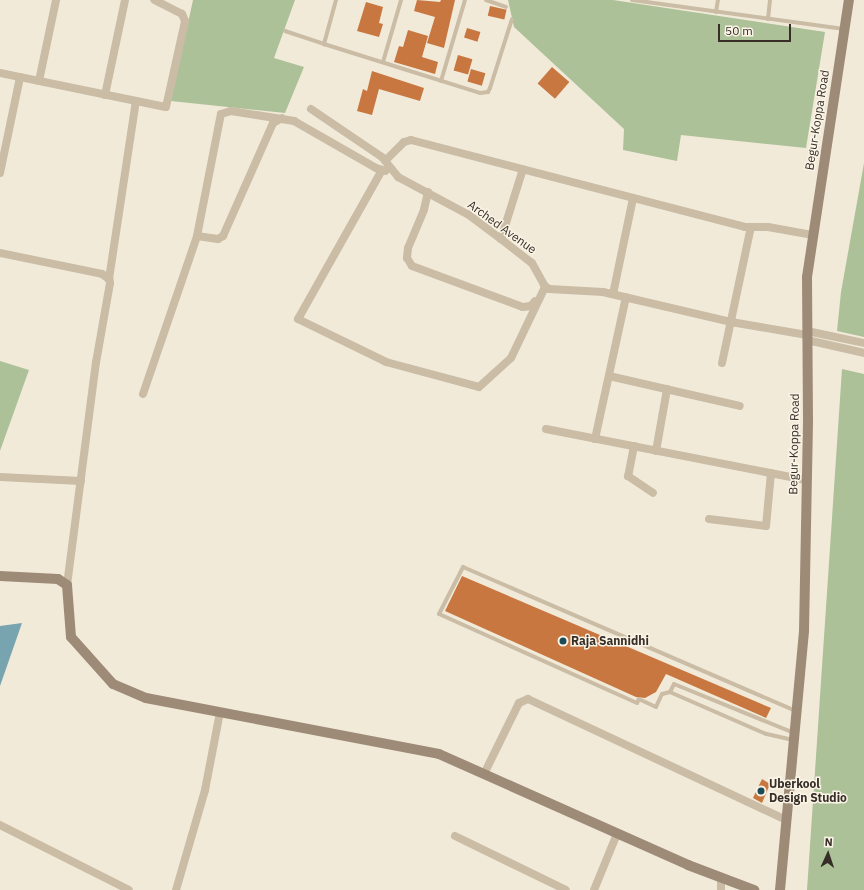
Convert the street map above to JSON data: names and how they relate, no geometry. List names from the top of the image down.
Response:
{
  "streets": {
    "main road": ["Begur-Koppa Road"],
    "street": ["Arched Avenue"]
  },
  "places": ["Raja Sannidhi", "Uberkool Design Studio"],
  "scale_bar": "50 m",
  "north": "top"
}
